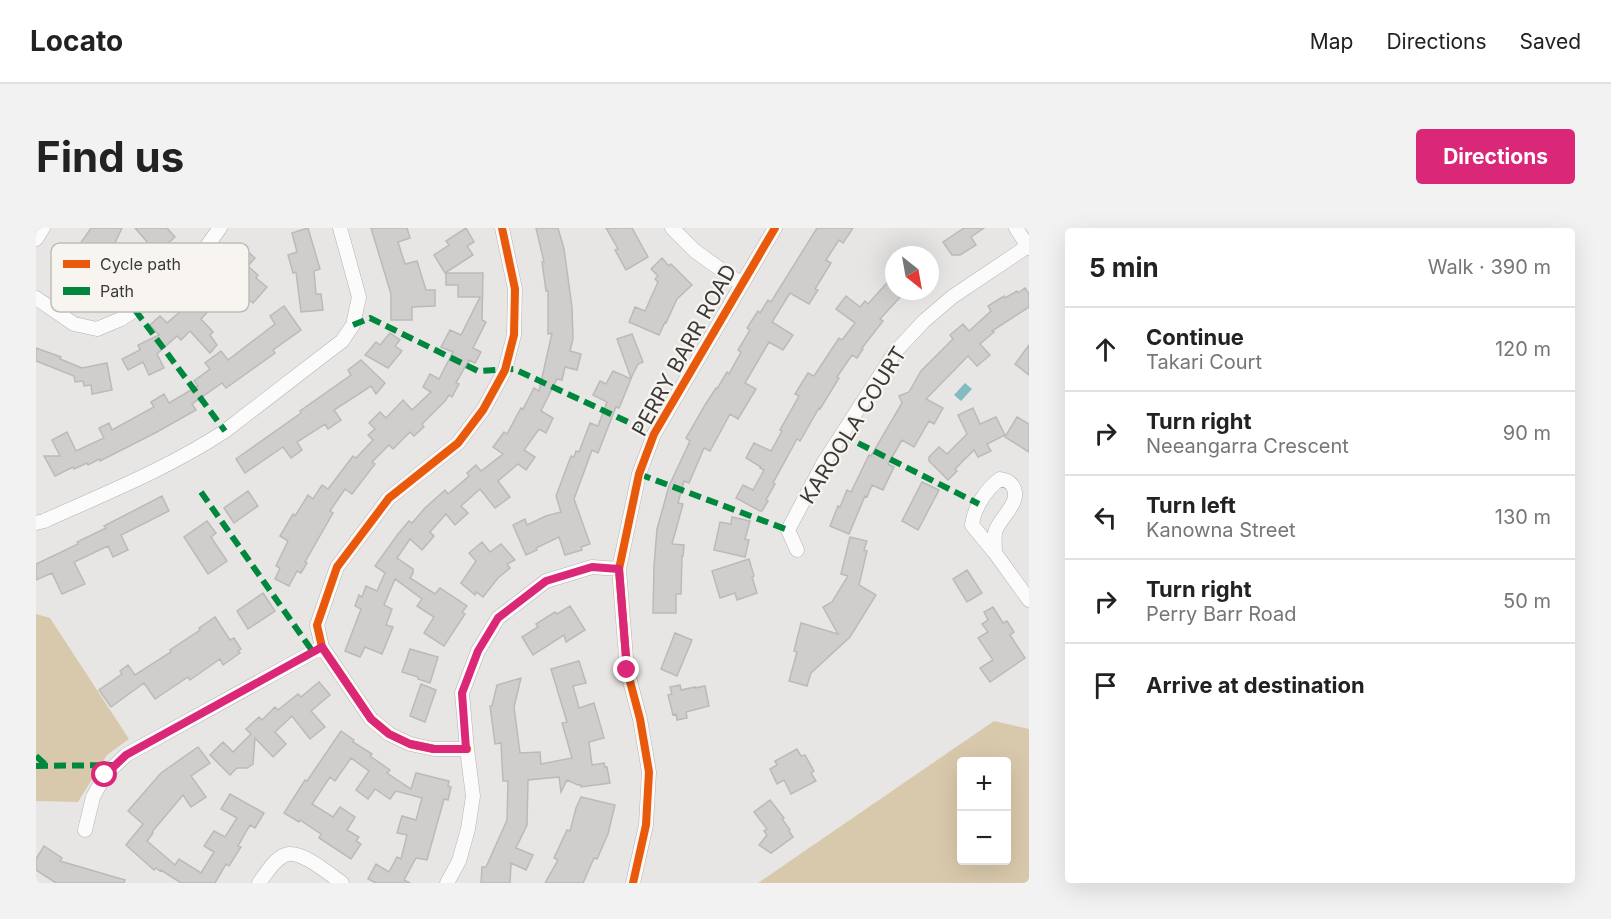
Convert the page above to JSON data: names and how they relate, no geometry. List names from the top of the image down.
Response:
{
  "streets": {
    "street": ["PERRY BARR ROAD", "KAROOLA COURT"]
  },
  "legend": ["Cycle path", "Path"],
  "north": "bottom right",
  "page": {
    "header": "Locato",
    "nav": ["Map", "Directions", "Saved"],
    "buttons": "Directions",
    "title": "Find us",
    "heading": ["5 min", "Walk · 390 m"],
    "list": [
      ["Continue", "Takari Court", "120 m"],
      ["Turn right", "Neeangarra Crescent", "90 m"],
      ["Turn left", "Kanowna Street", "130 m"],
      ["Turn right", "Perry Barr Road", "50 m"],
      "Arrive at destination"
    ],
    "map_buttons": ["+", "−"]
  }
}
